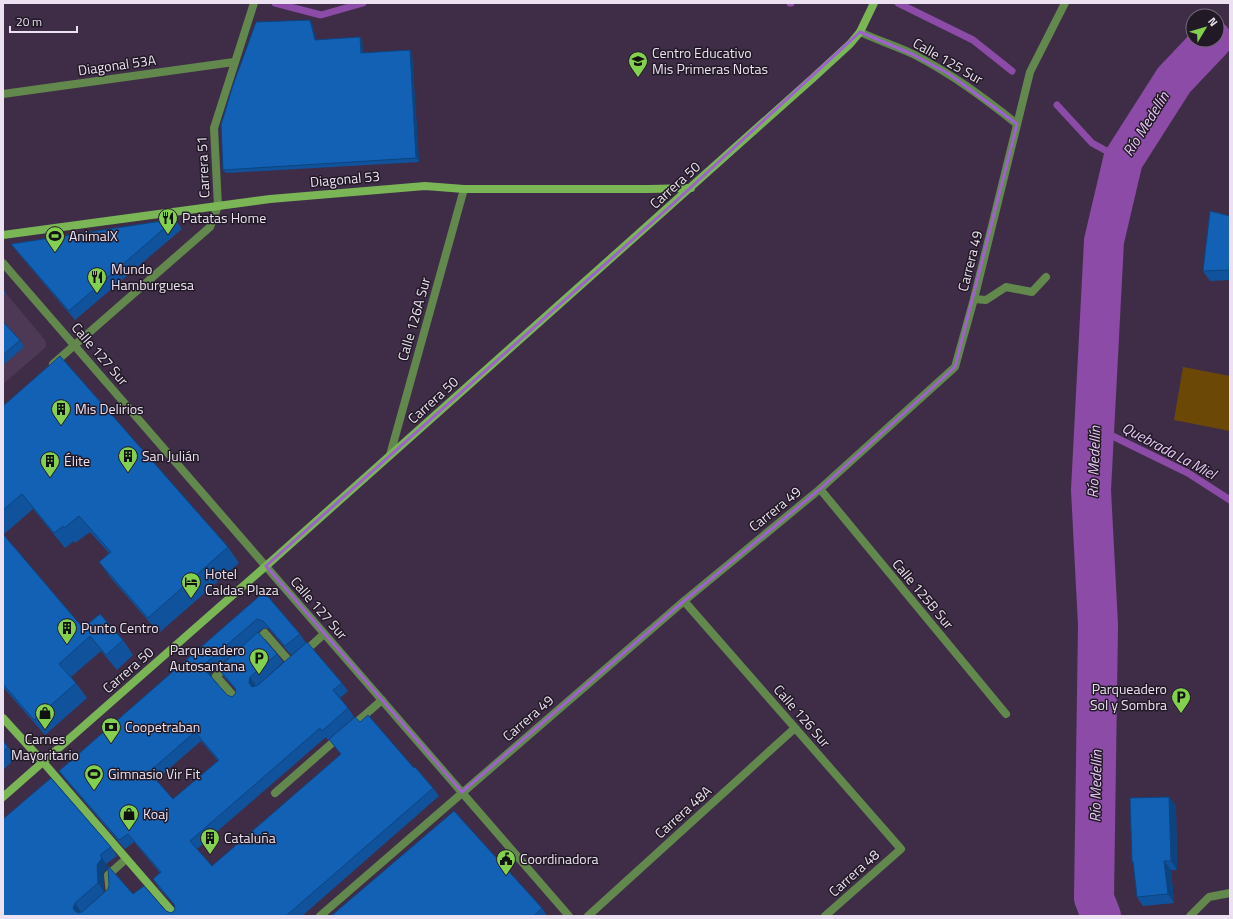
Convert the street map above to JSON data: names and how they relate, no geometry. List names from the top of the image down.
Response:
{
  "streets": {
    "main road": ["Diagonal 53", "Carrera 50"],
    "street": [
      "Calle 125 Sur",
      "Diagonal 53A",
      "Carrera 51",
      "Carrera 49",
      "Calle 126A Sur",
      "Calle 127 Sur",
      "Calle 125B Sur",
      "Calle 126 Sur",
      "Carrera 48A",
      "Carrera 48"
    ]
  },
  "crossings": [
    ["Calle 125 Sur", "Carrera 50"],
    ["Calle 125 Sur", "Carrera 49"],
    ["Diagonal 53A", "Carrera 51"],
    ["Carrera 51", "Diagonal 53"],
    ["Carrera 51", "Calle 127 Sur"],
    ["Diagonal 53", "Carrera 50"],
    ["Diagonal 53", "Calle 126A Sur"],
    ["Carrera 50", "Calle 126A Sur"],
    ["Carrera 50", "Calle 127 Sur"],
    ["Carrera 49", "Calle 127 Sur"],
    ["Carrera 49", "Calle 125B Sur"],
    ["Carrera 49", "Calle 126 Sur"],
    ["Calle 126 Sur", "Carrera 48A"],
    ["Calle 126 Sur", "Carrera 48"]
  ],
  "water": ["Río Medellín", "Quebrada La Miel"],
  "places": {
    "school or university": ["Centro Educativo Mis Primeras Notas"],
    "restaurant": ["Patatas Home", "Mundo Hamburguesa"],
    "sports": ["AnimalX", "Gimnasio Vir Fit"],
    "building": [
      "Mis Delirios",
      "San Julián",
      "Élite",
      "Punto Centro",
      "Cataluña"
    ],
    "hotel": ["Hotel Caldas Plaza"],
    "parking": ["Parqueadero Autosantana", "Parqueadero Sol y Sombra"],
    "shop": ["Carnes Mayoritario", "Koaj"],
    "bank": ["Coopetraban"],
    "public building": ["Coordinadora"]
  },
  "scale_bar": "20 m",
  "north": "top right"
}
